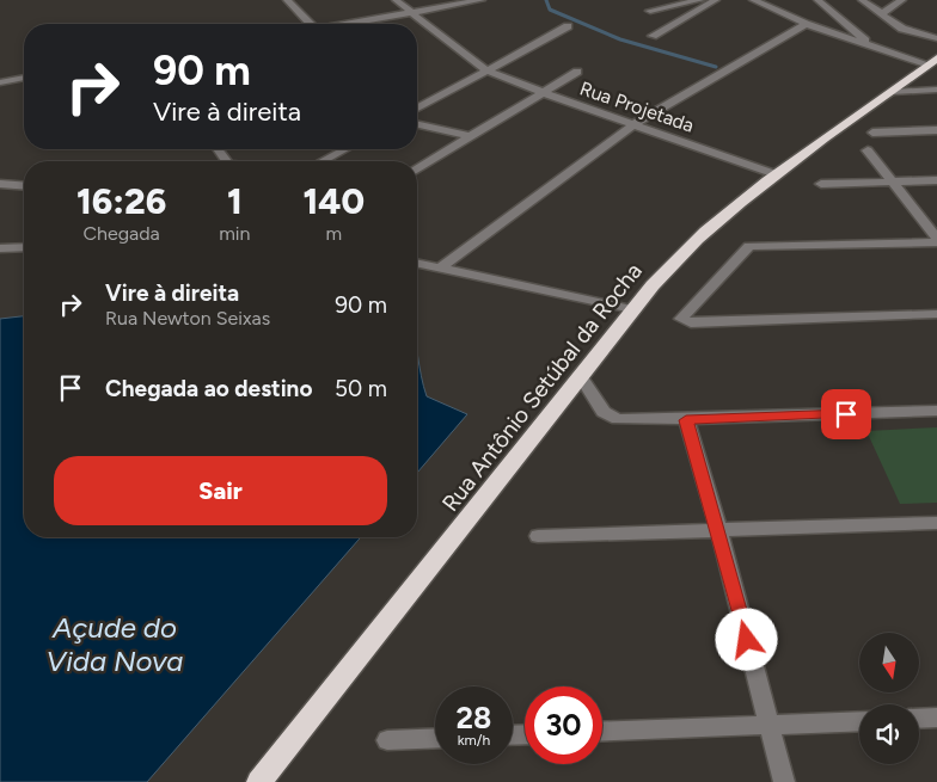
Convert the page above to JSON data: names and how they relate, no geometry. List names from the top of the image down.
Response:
{
  "streets": {
    "highway": ["Rua Antônio Setúbal da Rocha"],
    "street": ["Rua Projetada"]
  },
  "crossings": [
    ["Rua Projetada", "Rua Antônio Setúbal da Rocha"]
  ],
  "water": ["Açude do Vida Nova"],
  "north": "bottom",
  "page": {
    "turn": ["90 m", "Vire à direita"],
    "eta": [
      "16:26",
      "Chegada",
      "1",
      "min",
      "140",
      "m"
    ],
    "list": [
      {
        "name": "Vire à direita",
        "note": "Rua Newton Seixas",
        "value": "90 m"
      },
      {
        "name": "Chegada ao destino",
        "value": "50 m"
      }
    ],
    "buttons": "Sair",
    "speed": "28 km/h",
    "limit": "30"
  }
}
